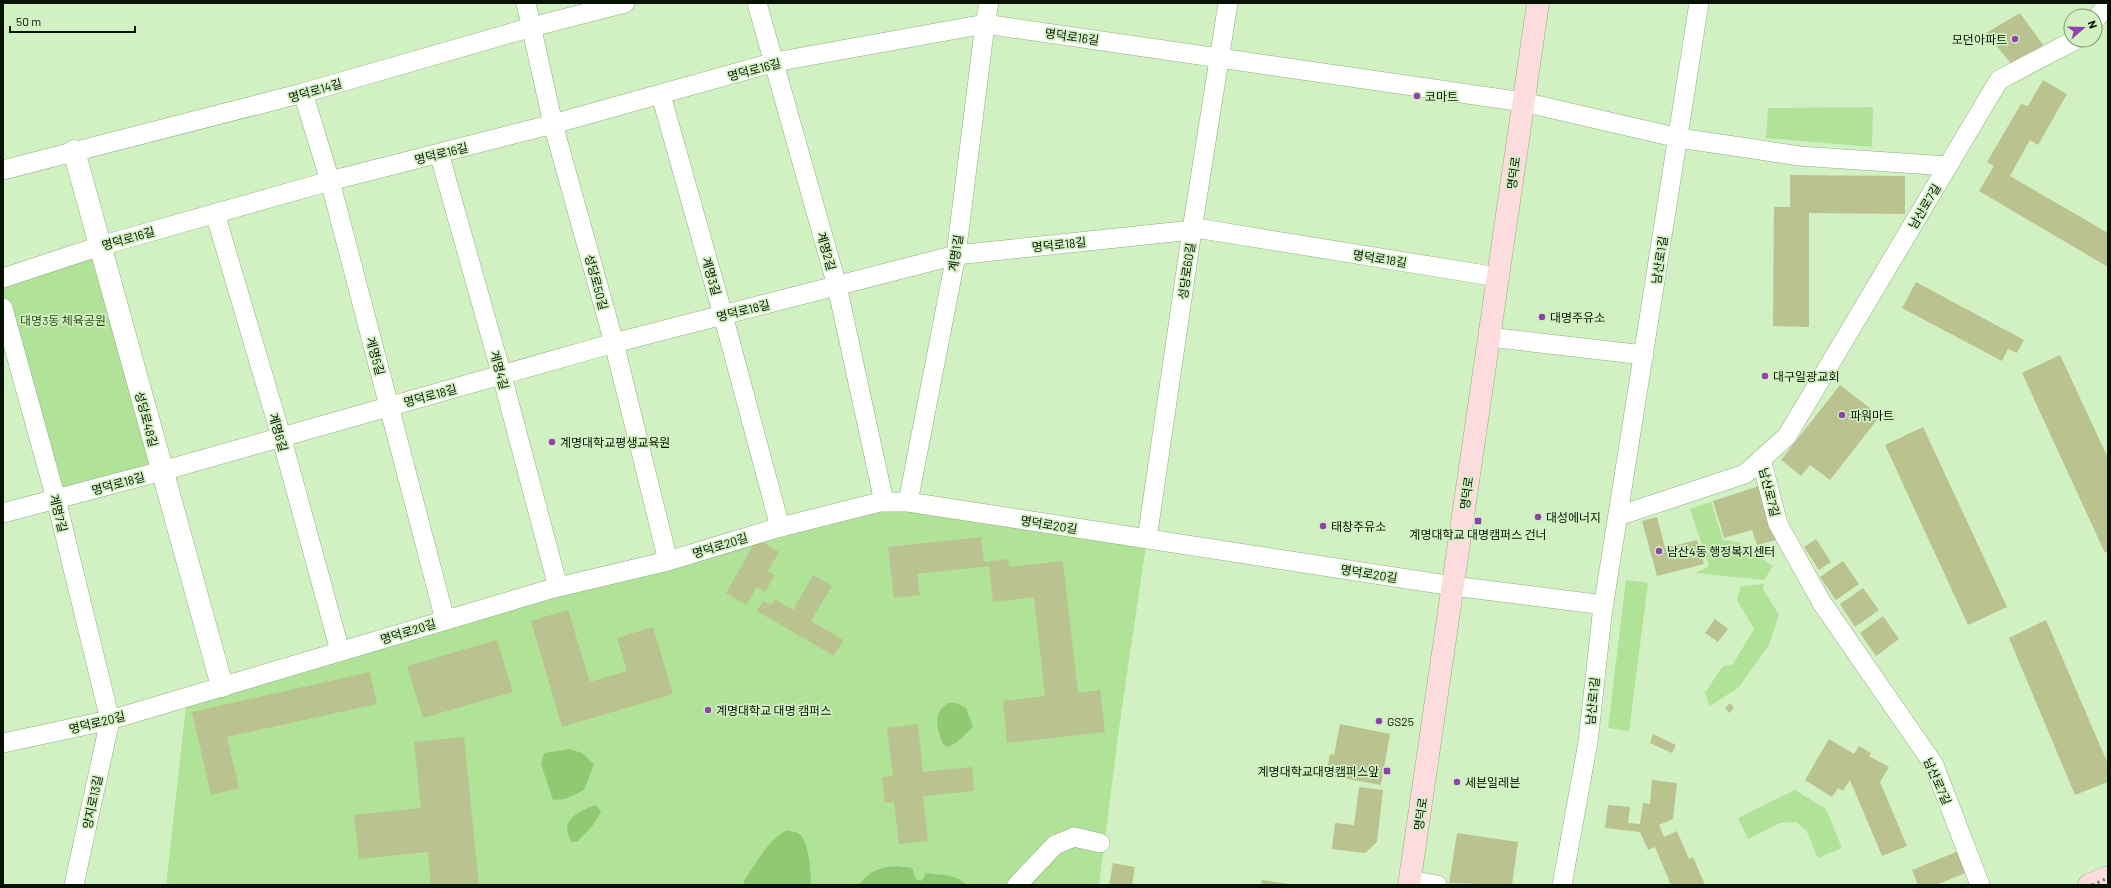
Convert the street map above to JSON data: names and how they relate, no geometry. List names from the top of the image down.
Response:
{
  "streets": {
    "main road": ["명덕로"],
    "street": [
      "명덕로16길",
      "명덕로14길",
      "남산로7길",
      "명덕로18길",
      "계명2길",
      "계명1길",
      "남산로1길",
      "성당로60길",
      "계명3길",
      "성당로50길",
      "계명5길",
      "계명4길",
      "성당로48길",
      "계명6길",
      "계명7길",
      "명덕로20길",
      "양지로13길"
    ]
  },
  "crossings": [
    ["명덕로16길", "명덕로"],
    ["명덕로16길", "계명2길"],
    ["명덕로16길", "계명1길"],
    ["명덕로16길", "성당로60길"],
    ["명덕로16길", "계명3길"],
    ["명덕로16길", "성당로50길"],
    ["명덕로16길", "계명5길"],
    ["명덕로16길", "계명4길"],
    ["명덕로16길", "성당로48길"],
    ["명덕로16길", "계명6길"],
    ["명덕로14길", "성당로50길"],
    ["명덕로14길", "계명5길"],
    ["명덕로14길", "성당로48길"],
    ["명덕로", "명덕로18길"],
    ["명덕로", "명덕로20길"],
    ["명덕로18길", "계명2길"],
    ["명덕로18길", "계명1길"],
    ["명덕로18길", "성당로60길"],
    ["명덕로18길", "계명3길"],
    ["명덕로18길", "성당로50길"],
    ["명덕로18길", "계명5길"],
    ["명덕로18길", "계명4길"],
    ["명덕로18길", "성당로48길"],
    ["명덕로18길", "계명6길"],
    ["명덕로18길", "계명7길"],
    ["계명2길", "명덕로20길"],
    ["계명1길", "명덕로20길"],
    ["남산로1길", "명덕로20길"],
    ["성당로60길", "명덕로20길"],
    ["계명3길", "명덕로20길"],
    ["성당로50길", "명덕로20길"],
    ["계명5길", "명덕로20길"],
    ["계명4길", "명덕로20길"],
    ["성당로48길", "명덕로20길"],
    ["계명6길", "명덕로20길"],
    ["계명7길", "명덕로20길"],
    ["계명7길", "양지로13길"],
    ["명덕로20길", "양지로13길"]
  ],
  "parks": ["대명3동 체육공원"],
  "places": {
    "other": [
      "모던아파트",
      "코마트",
      "대명주유소",
      "대구일광교회",
      "파워마트",
      "계명대학교평생교육원",
      "대성에너지",
      "태창주유소",
      "남산4동 행정복지센터",
      "계명대학교 대명 캠퍼스",
      "GS25",
      "세븐일레븐"
    ],
    "transit": ["계명대학교 대명캠퍼스 건너", "계명대학교대명캠퍼스앞"]
  },
  "scale_bar": "50 m",
  "north": "right"
}
